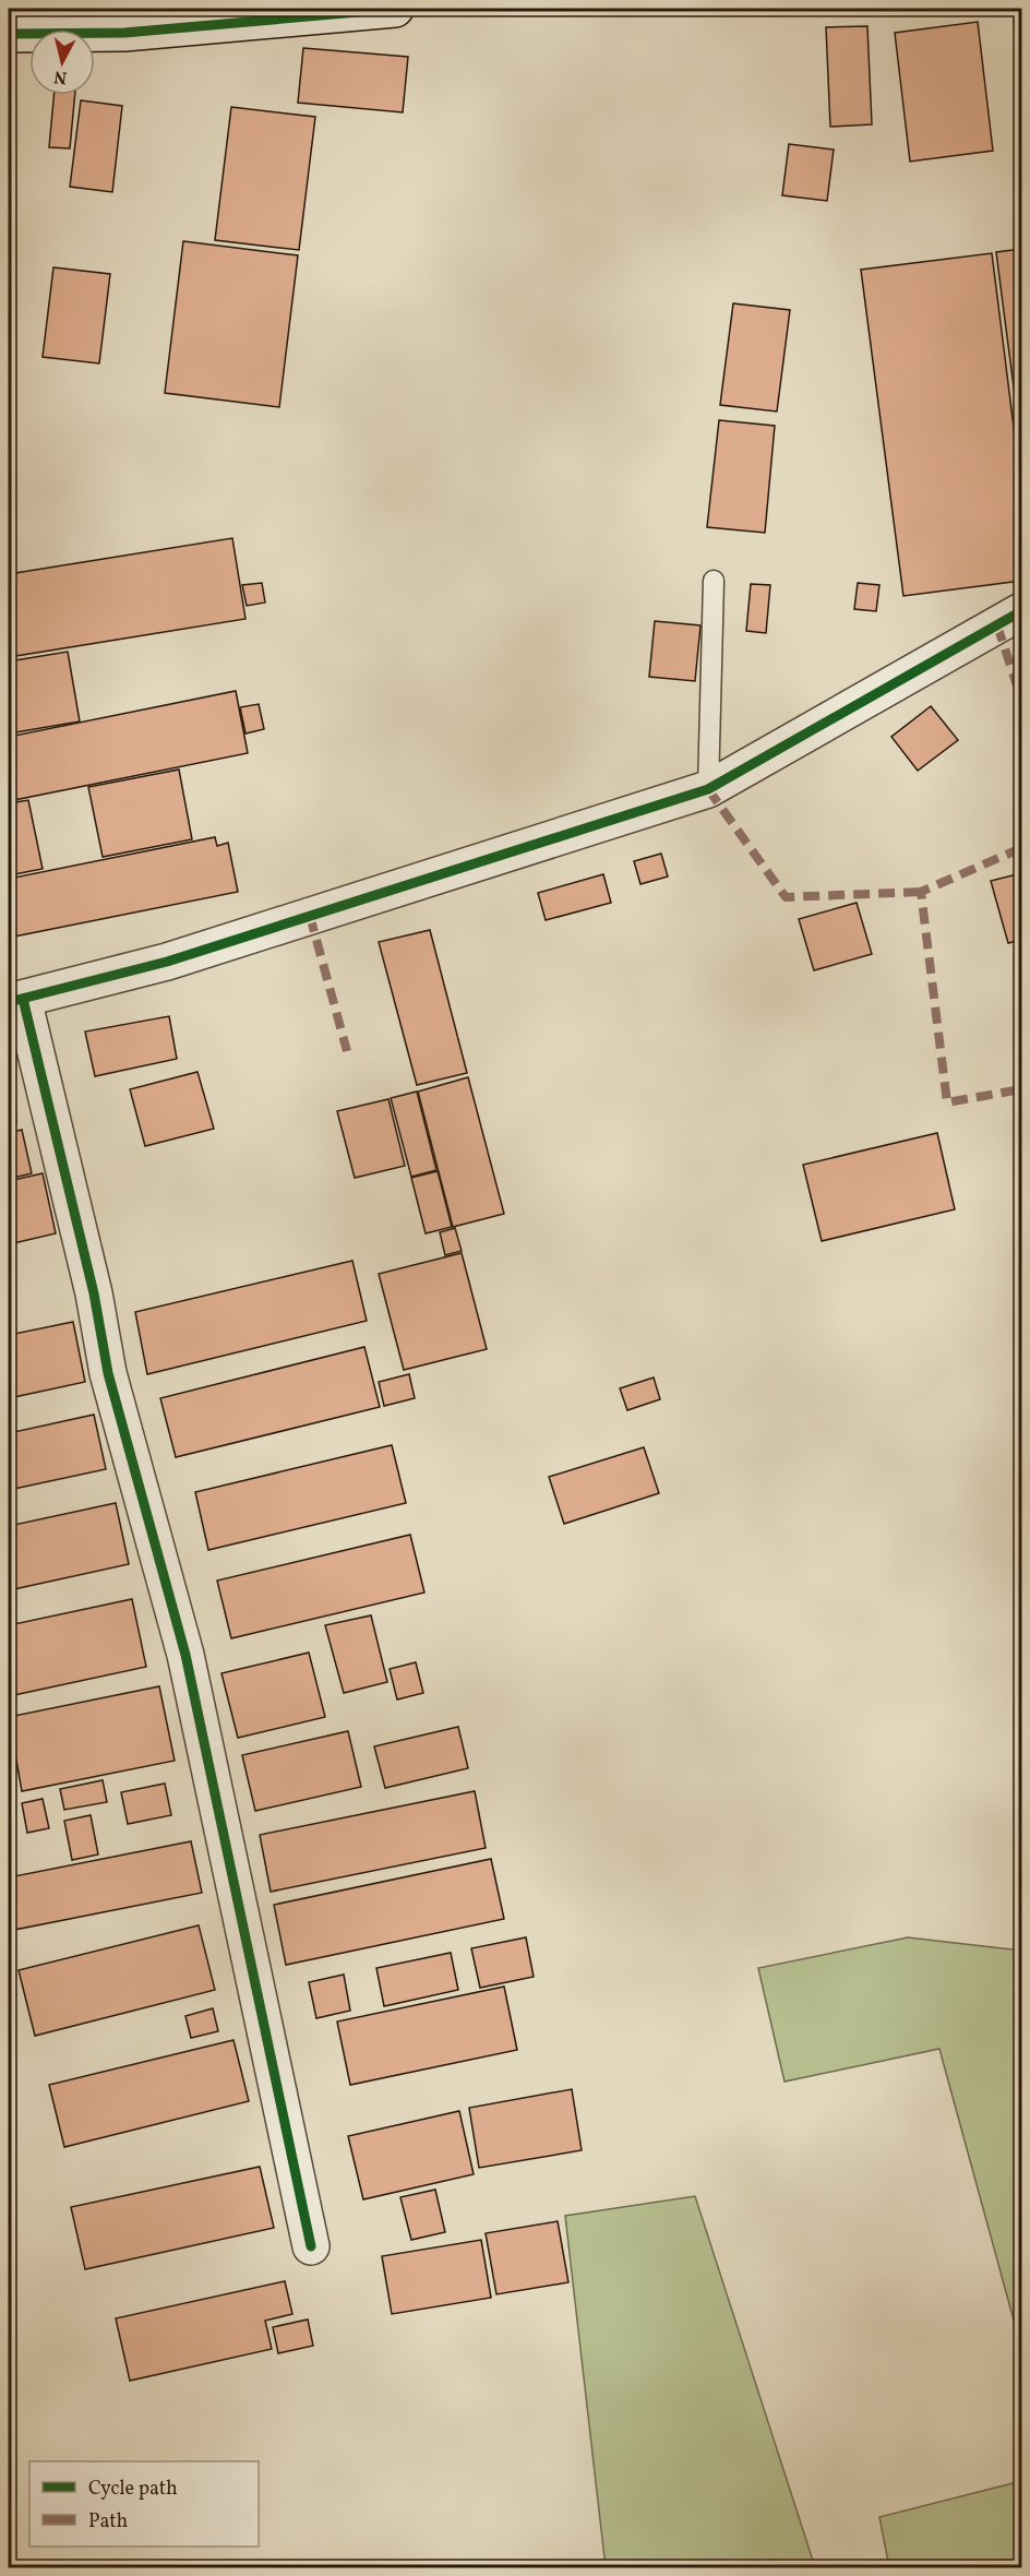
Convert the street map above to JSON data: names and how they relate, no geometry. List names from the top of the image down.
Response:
{
  "legend": ["Cycle path", "Path"],
  "north": "bottom"
}
